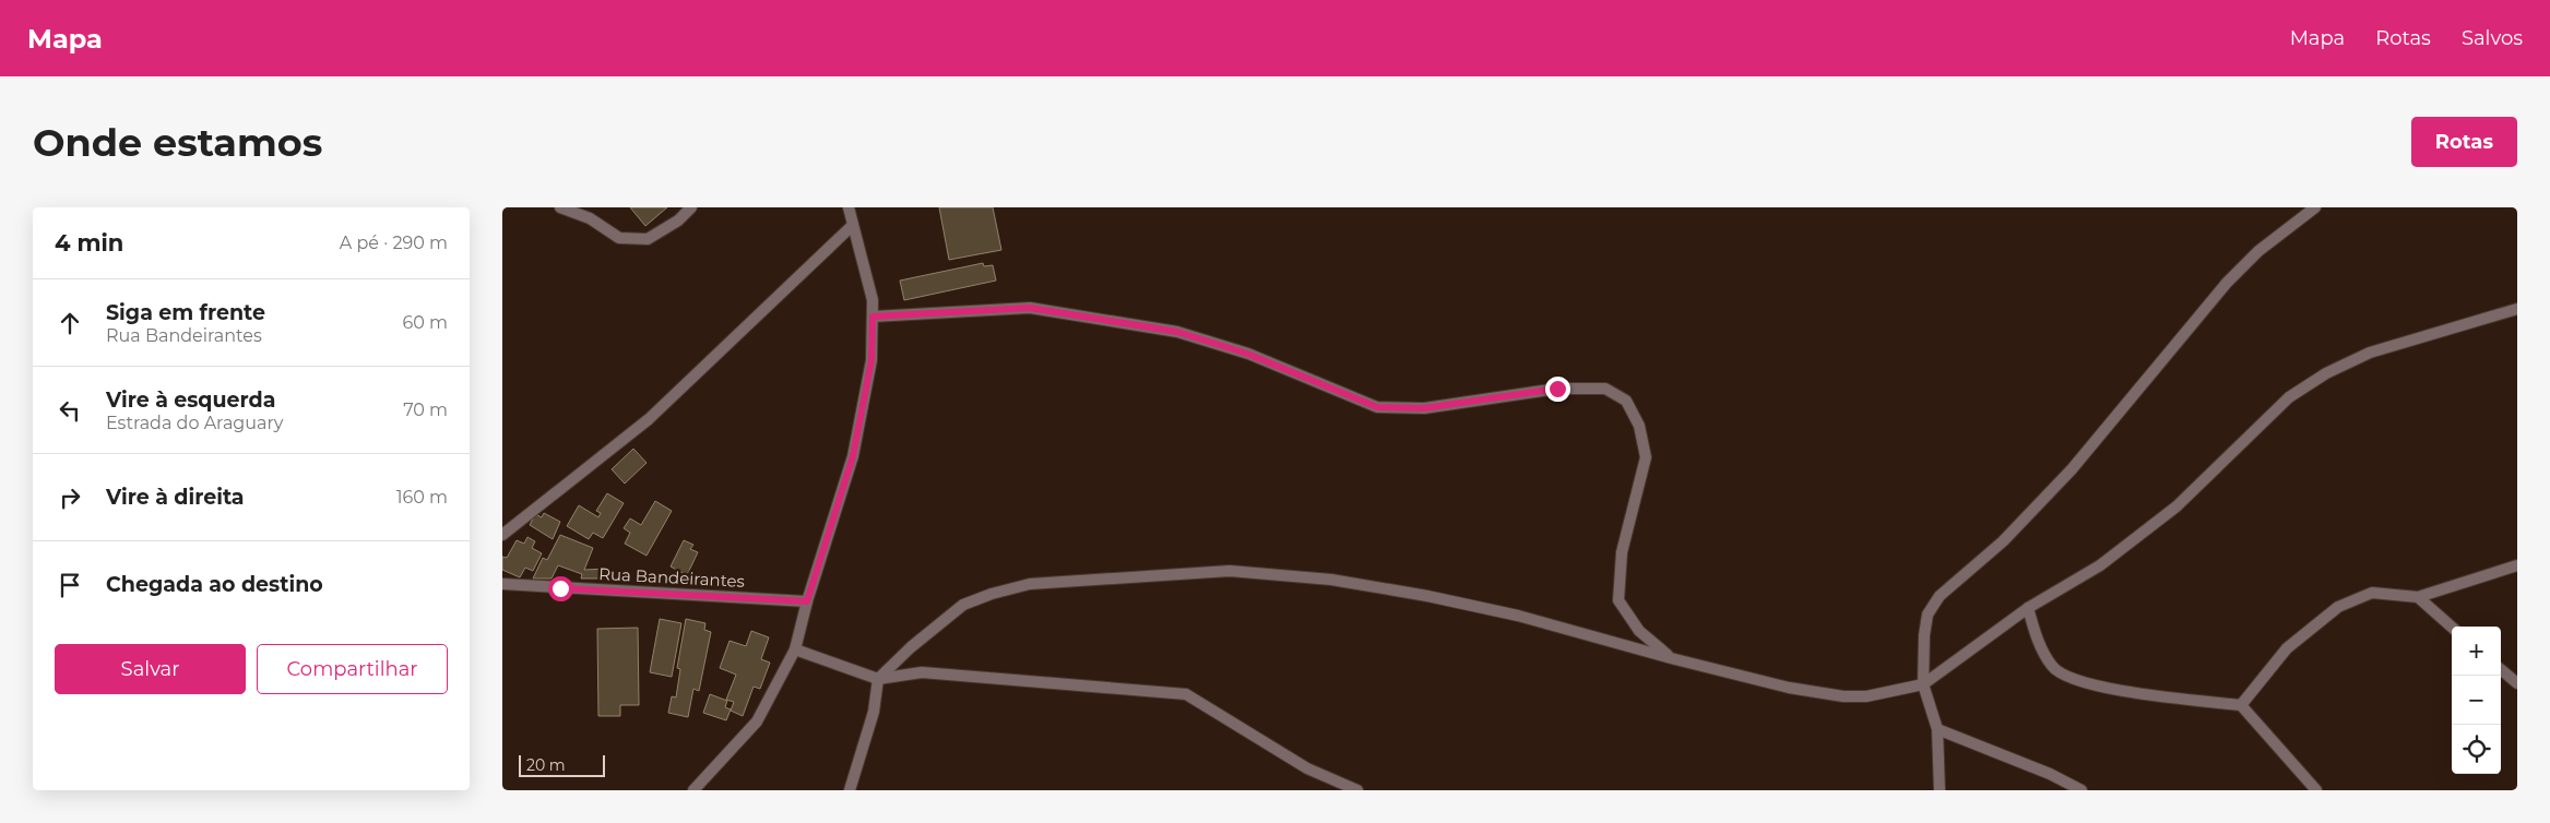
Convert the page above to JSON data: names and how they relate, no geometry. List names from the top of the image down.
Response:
{
  "streets": {
    "street": ["Rua Bandeirantes"]
  },
  "scale_bar": "20 m",
  "page": {
    "header": "Mapa",
    "nav": ["Mapa", "Rotas", "Salvos"],
    "buttons": [
      "Rotas",
      ["Salvar", "Compartilhar"]
    ],
    "title": "Onde estamos",
    "heading": ["4 min", "A pé · 290 m"],
    "list": [
      ["Siga em frente", "Rua Bandeirantes", "60 m"],
      ["Vire à esquerda", "Estrada do Araguary", "70 m"],
      ["Vire à direita", "160 m"],
      "Chegada ao destino"
    ],
    "map_buttons": ["+", "−"],
    "scale": "20 m"
  }
}
